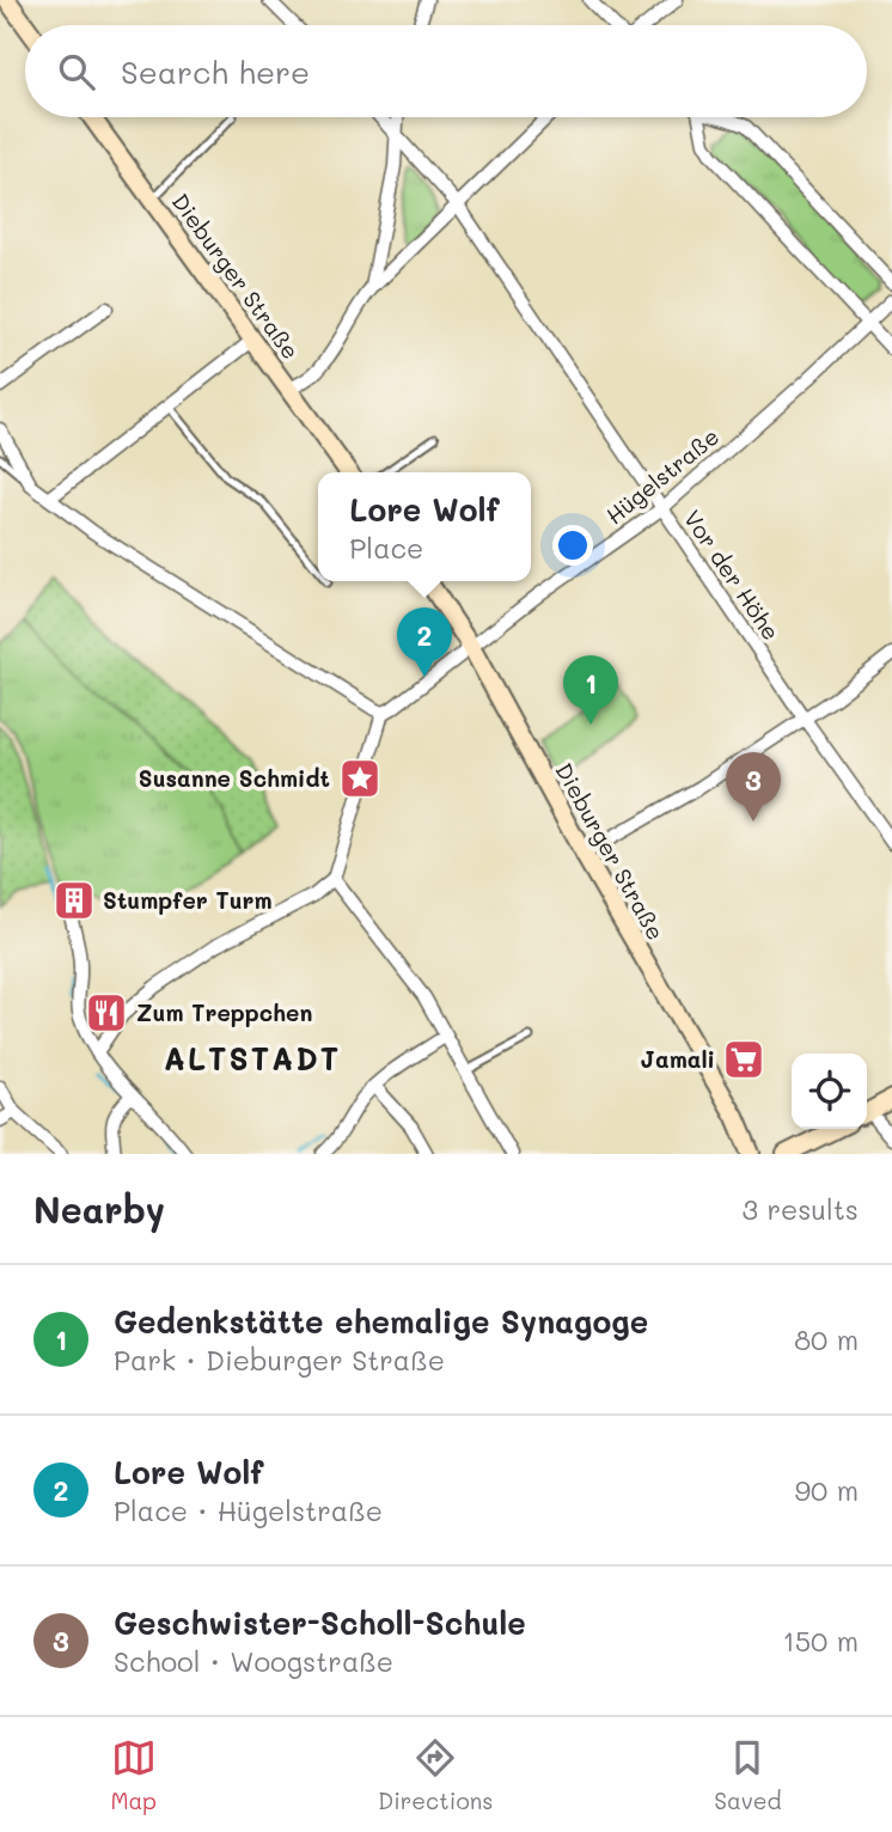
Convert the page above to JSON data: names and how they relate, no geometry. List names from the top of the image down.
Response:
{
  "streets": {
    "street": ["Dieburger Straße", "Hügelstraße", "Vor der Höhe"]
  },
  "crossings": [
    ["Dieburger Straße", "Hügelstraße"],
    ["Hügelstraße", "Vor der Höhe"]
  ],
  "districts": ["ALTSTADT"],
  "places": {
    "place": ["Susanne Schmidt"],
    "building": ["Stumpfer Turm"],
    "restaurant": ["Zum Treppchen"],
    "supermarket": ["Jamali"]
  },
  "page": {
    "search": "Search here",
    "popup": ["Lore Wolf", "Place"],
    "pins": ["2", "1", "3"],
    "heading": ["Nearby", "3 results"],
    "list": [
      {
        "mark": "1",
        "name": "Gedenkstätte ehemalige Synagoge",
        "note": "Park · Dieburger Straße",
        "value": "80 m"
      },
      {
        "mark": "2",
        "name": "Lore Wolf",
        "note": "Place · Hügelstraße",
        "value": "90 m"
      },
      {
        "mark": "3",
        "name": "Geschwister-Scholl-Schule",
        "note": "School · Woogstraße",
        "value": "150 m"
      }
    ],
    "nav": ["Map", "Directions", "Saved"]
  }
}
